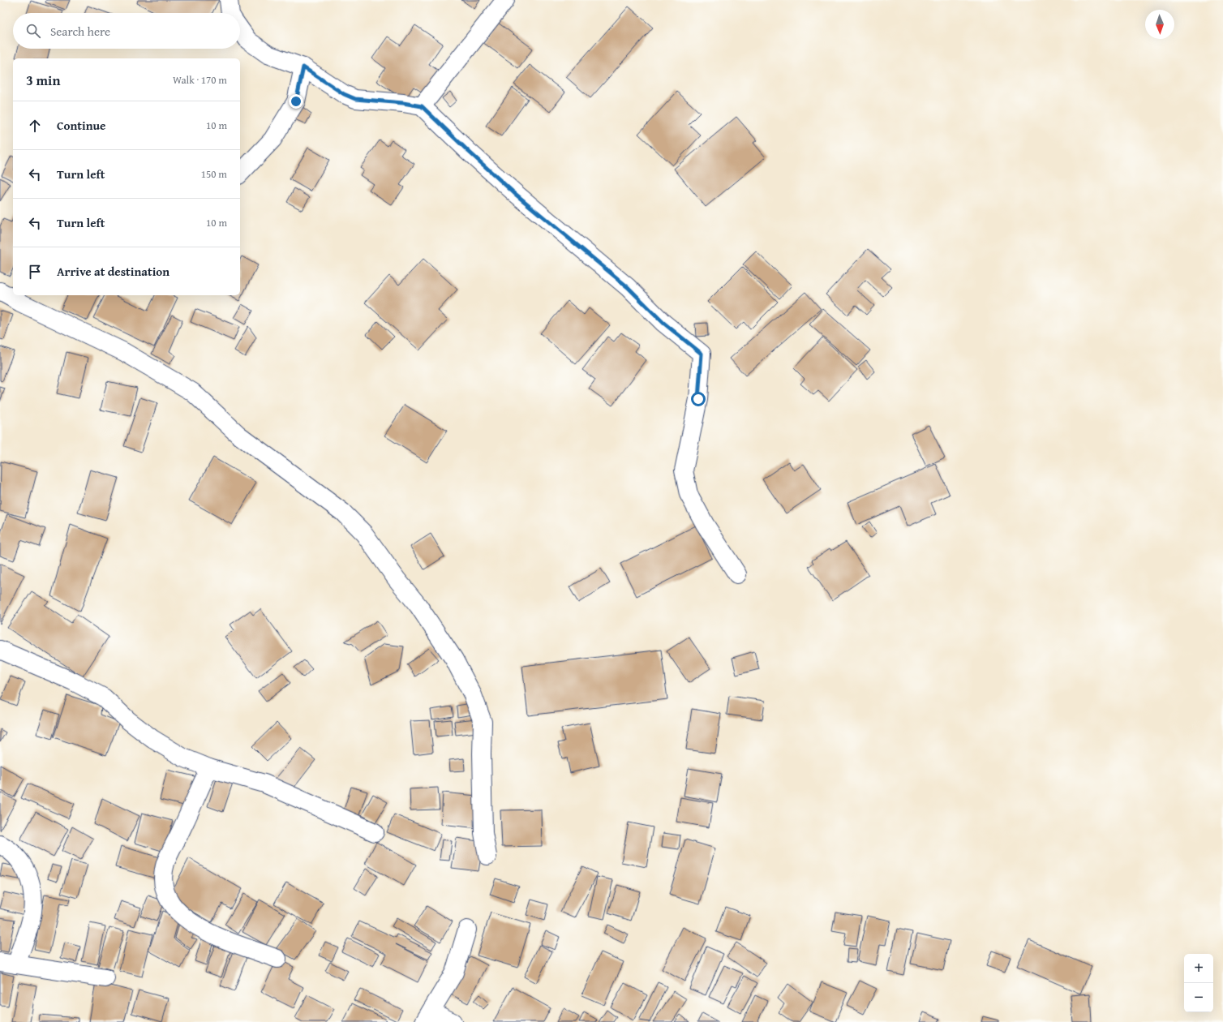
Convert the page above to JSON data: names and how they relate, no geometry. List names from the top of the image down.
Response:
{
  "north": "bottom",
  "page": {
    "search": "Search here",
    "heading": ["3 min", "Walk · 170 m"],
    "list": [
      ["Continue", "10 m"],
      ["Turn left", "150 m"],
      ["Turn left", "10 m"],
      "Arrive at destination"
    ],
    "map_buttons": ["+", "−"]
  }
}
